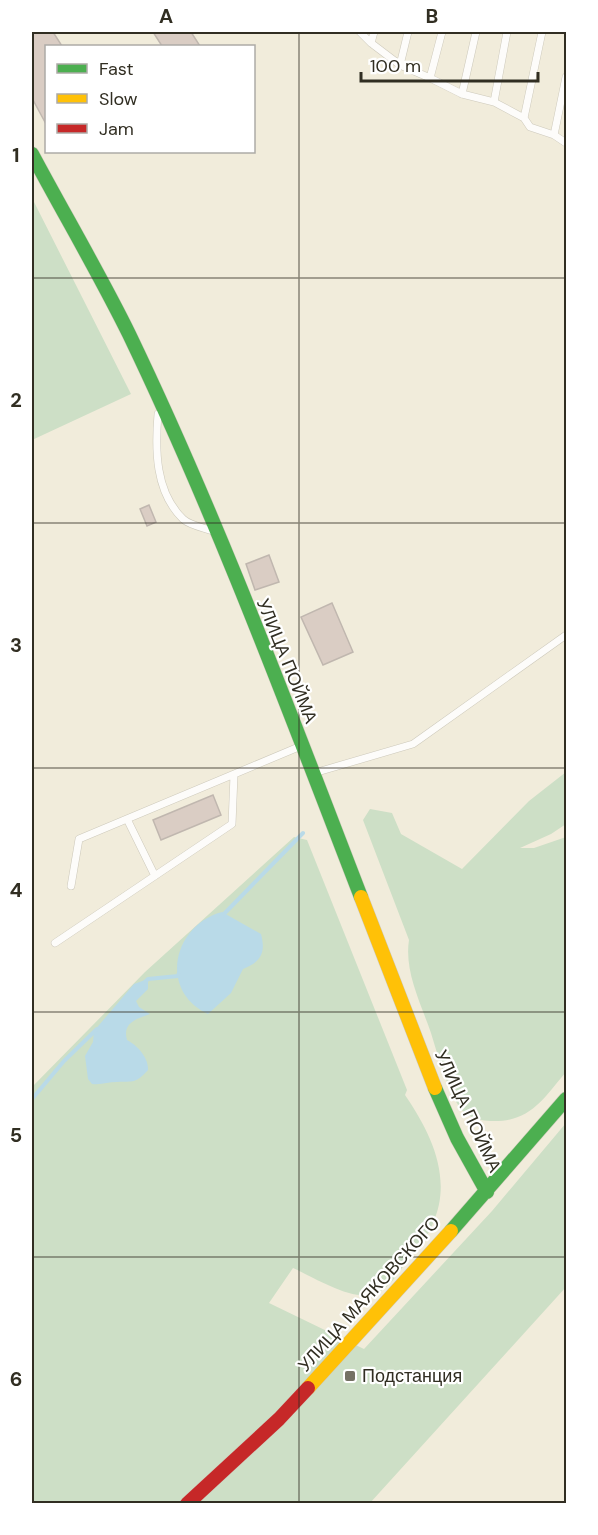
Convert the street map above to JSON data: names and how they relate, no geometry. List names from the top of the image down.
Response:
{
  "streets": {
    "main road": ["УЛИЦА ПОЙМА", "УЛИЦА МАЯКОВСКОГО"]
  },
  "crossings": [
    ["УЛИЦА ПОЙМА", "УЛИЦА МАЯКОВСКОГО"]
  ],
  "places": {
    "transit": ["Подстанция"]
  },
  "legend": ["Fast", "Slow", "Jam"],
  "scale_bar": "100 m",
  "grid": {
    "columns": ["A", "B"],
    "rows": [
      "1",
      "2",
      "3",
      "4",
      "5",
      "6"
    ]
  }
}
